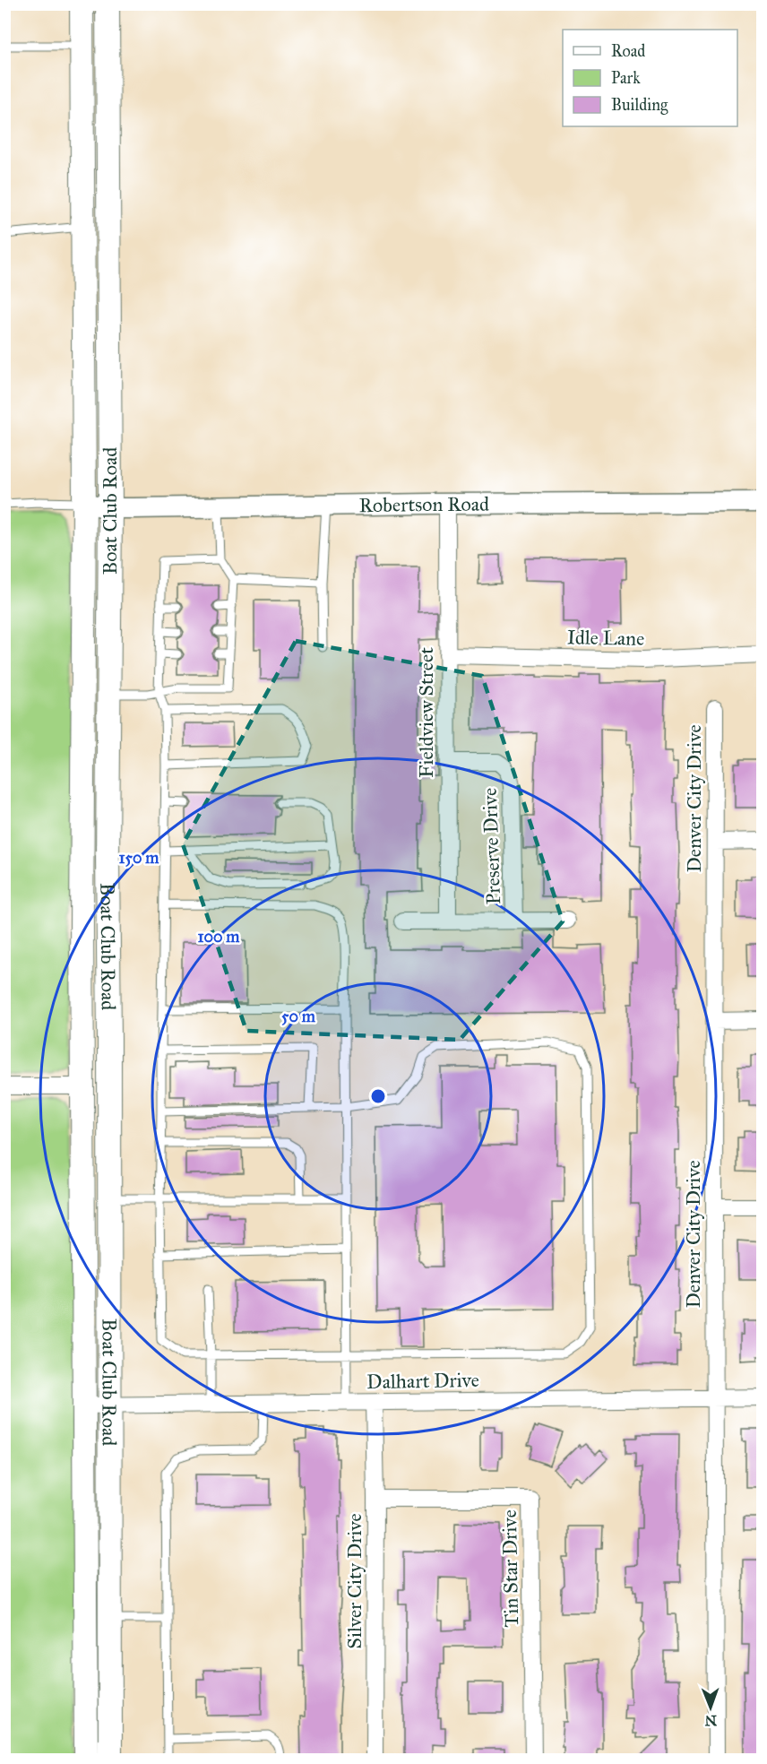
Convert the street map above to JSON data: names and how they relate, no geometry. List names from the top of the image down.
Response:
{
  "streets": {
    "main road": ["Boat Club Road"],
    "street": [
      "Robertson Road",
      "Idle Lane",
      "Fieldview Street",
      "Denver City Drive",
      "Preserve Drive",
      "Dalhart Drive",
      "Tin Star Drive",
      "Silver City Drive"
    ]
  },
  "crossings": [
    ["Robertson Road", "Boat Club Road"],
    ["Robertson Road", "Fieldview Street"],
    ["Boat Club Road", "Dalhart Drive"],
    ["Idle Lane", "Fieldview Street"],
    ["Fieldview Street", "Preserve Drive"],
    ["Denver City Drive", "Dalhart Drive"],
    ["Dalhart Drive", "Silver City Drive"],
    ["Tin Star Drive", "Silver City Drive"]
  ],
  "legend": ["Road", "Park", "Building"],
  "north": "bottom",
  "rings": ["150 m", "100 m", "50 m"]
}
